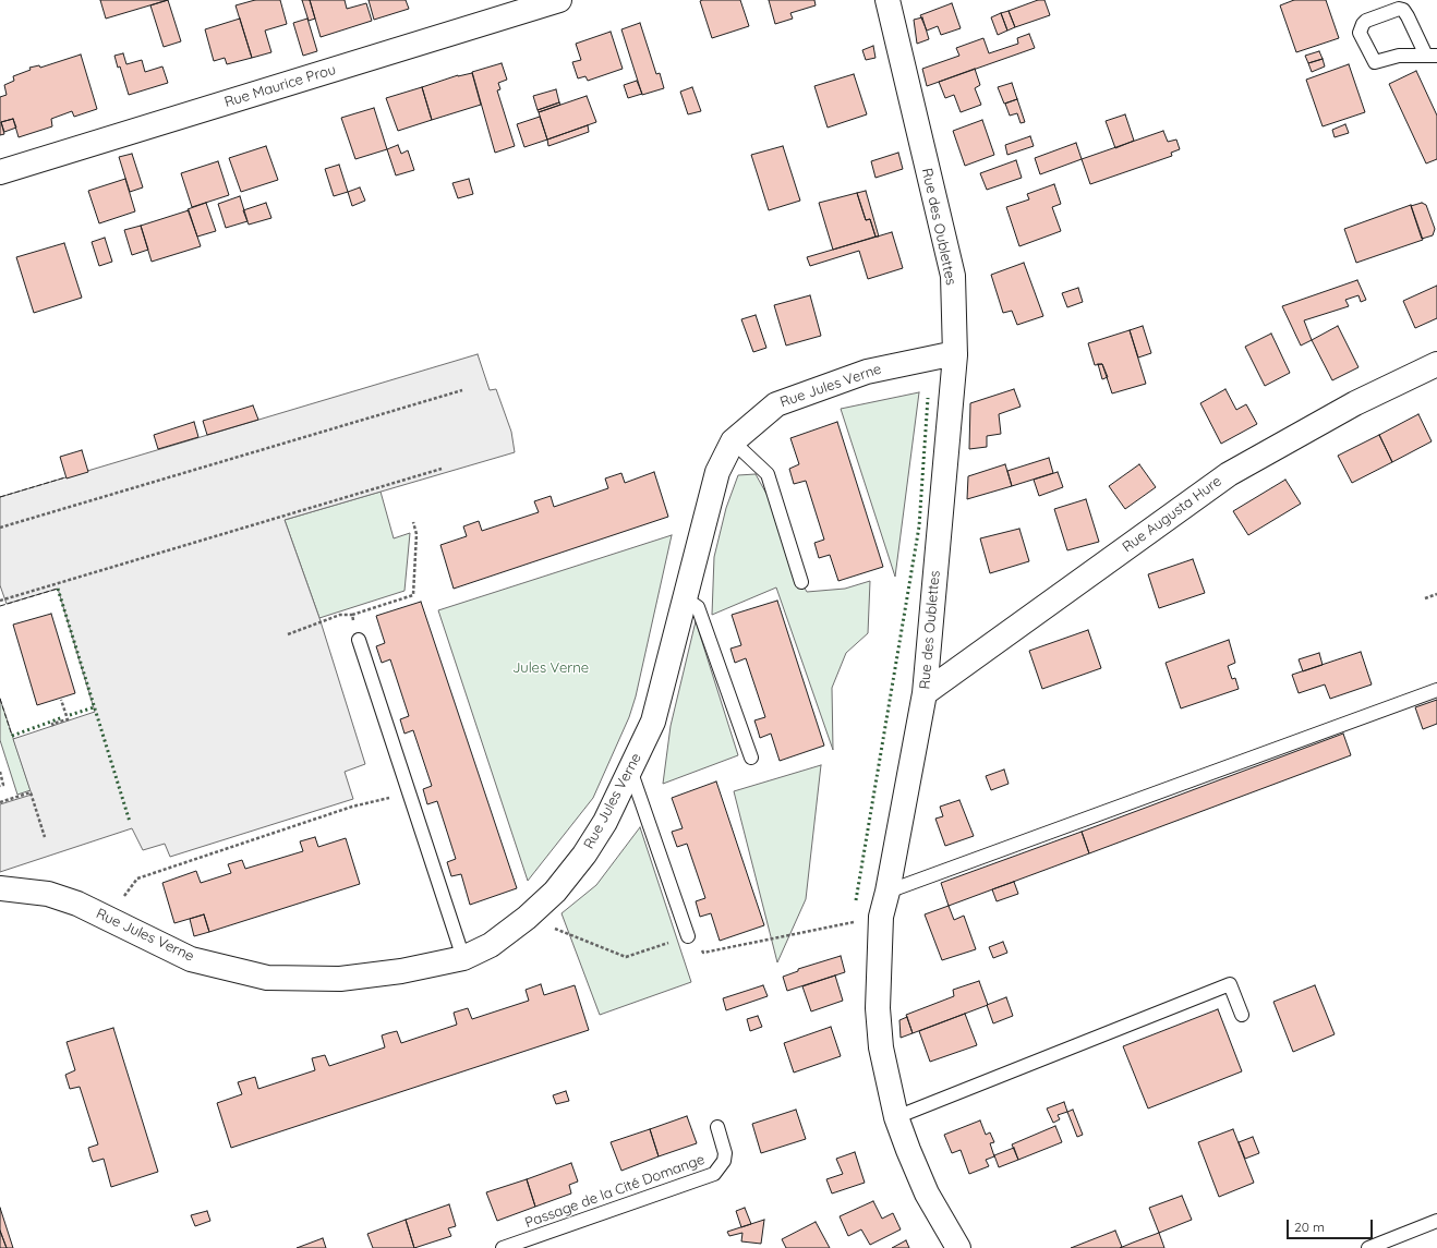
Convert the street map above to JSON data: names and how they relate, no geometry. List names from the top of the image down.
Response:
{
  "streets": {
    "street": [
      "Rue Maurice Prou",
      "Rue des Oublettes",
      "Rue Jules Verne",
      "Rue Augusta Hure"
    ],
    "lane": ["Passage de la Cité Domange"]
  },
  "crossings": [
    ["Rue des Oublettes", "Rue Jules Verne"],
    ["Rue des Oublettes", "Rue Augusta Hure"]
  ],
  "parks": ["Jules Verne"],
  "scale_bar": "20 m"
}
